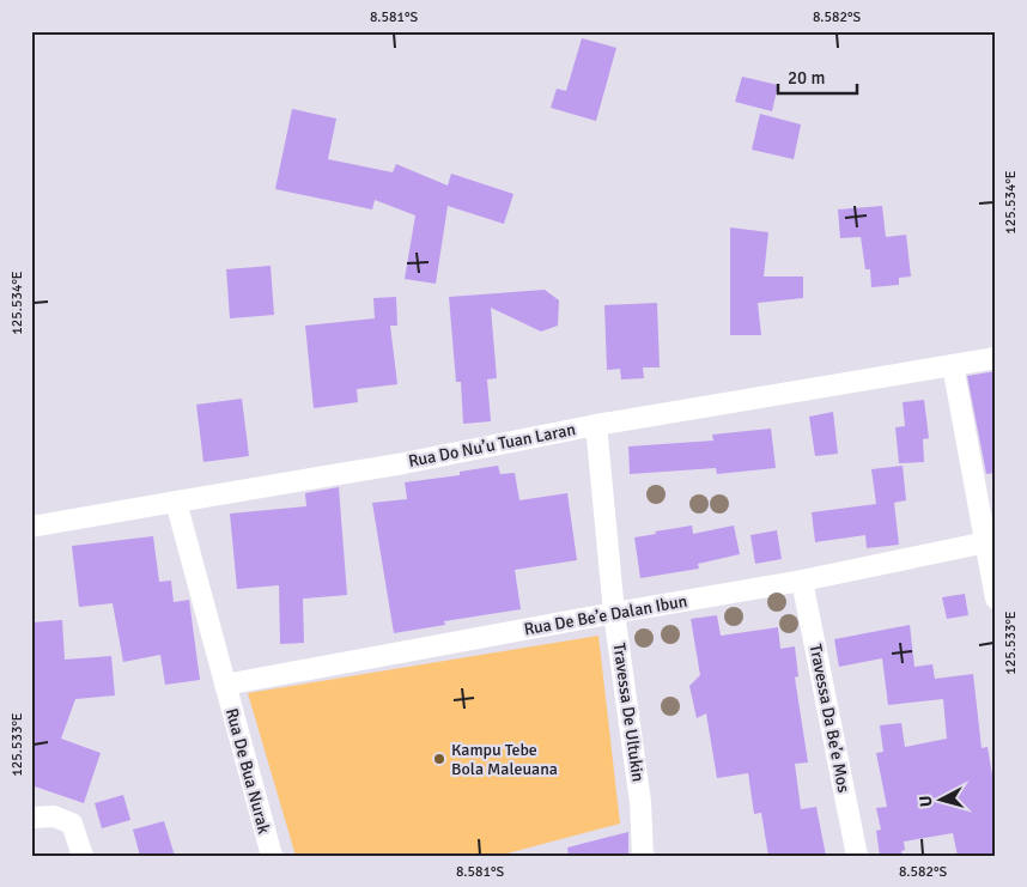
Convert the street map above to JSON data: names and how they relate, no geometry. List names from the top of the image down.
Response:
{
  "streets": {
    "street": [
      "Rua Do Nu’u Tuan Laran",
      "Rua De Be’e Dalan Ibun",
      "Travessa De Ultukin",
      "Travessa Da Be’e Mos",
      "Rua De Bua Nurak"
    ]
  },
  "crossings": [
    ["Rua Do Nu’u Tuan Laran", "Travessa De Ultukin"],
    ["Rua De Be’e Dalan Ibun", "Travessa De Ultukin"],
    ["Rua De Be’e Dalan Ibun", "Travessa Da Be’e Mos"],
    ["Rua De Be’e Dalan Ibun", "Rua De Bua Nurak"]
  ],
  "places": ["Kampu Tebe Bola Maleuana"],
  "scale_bar": "20 m",
  "north": "left",
  "coordinates": [
    "8.581°S",
    "8.582°S",
    "125.534°E",
    "125.533°E"
  ]
}
